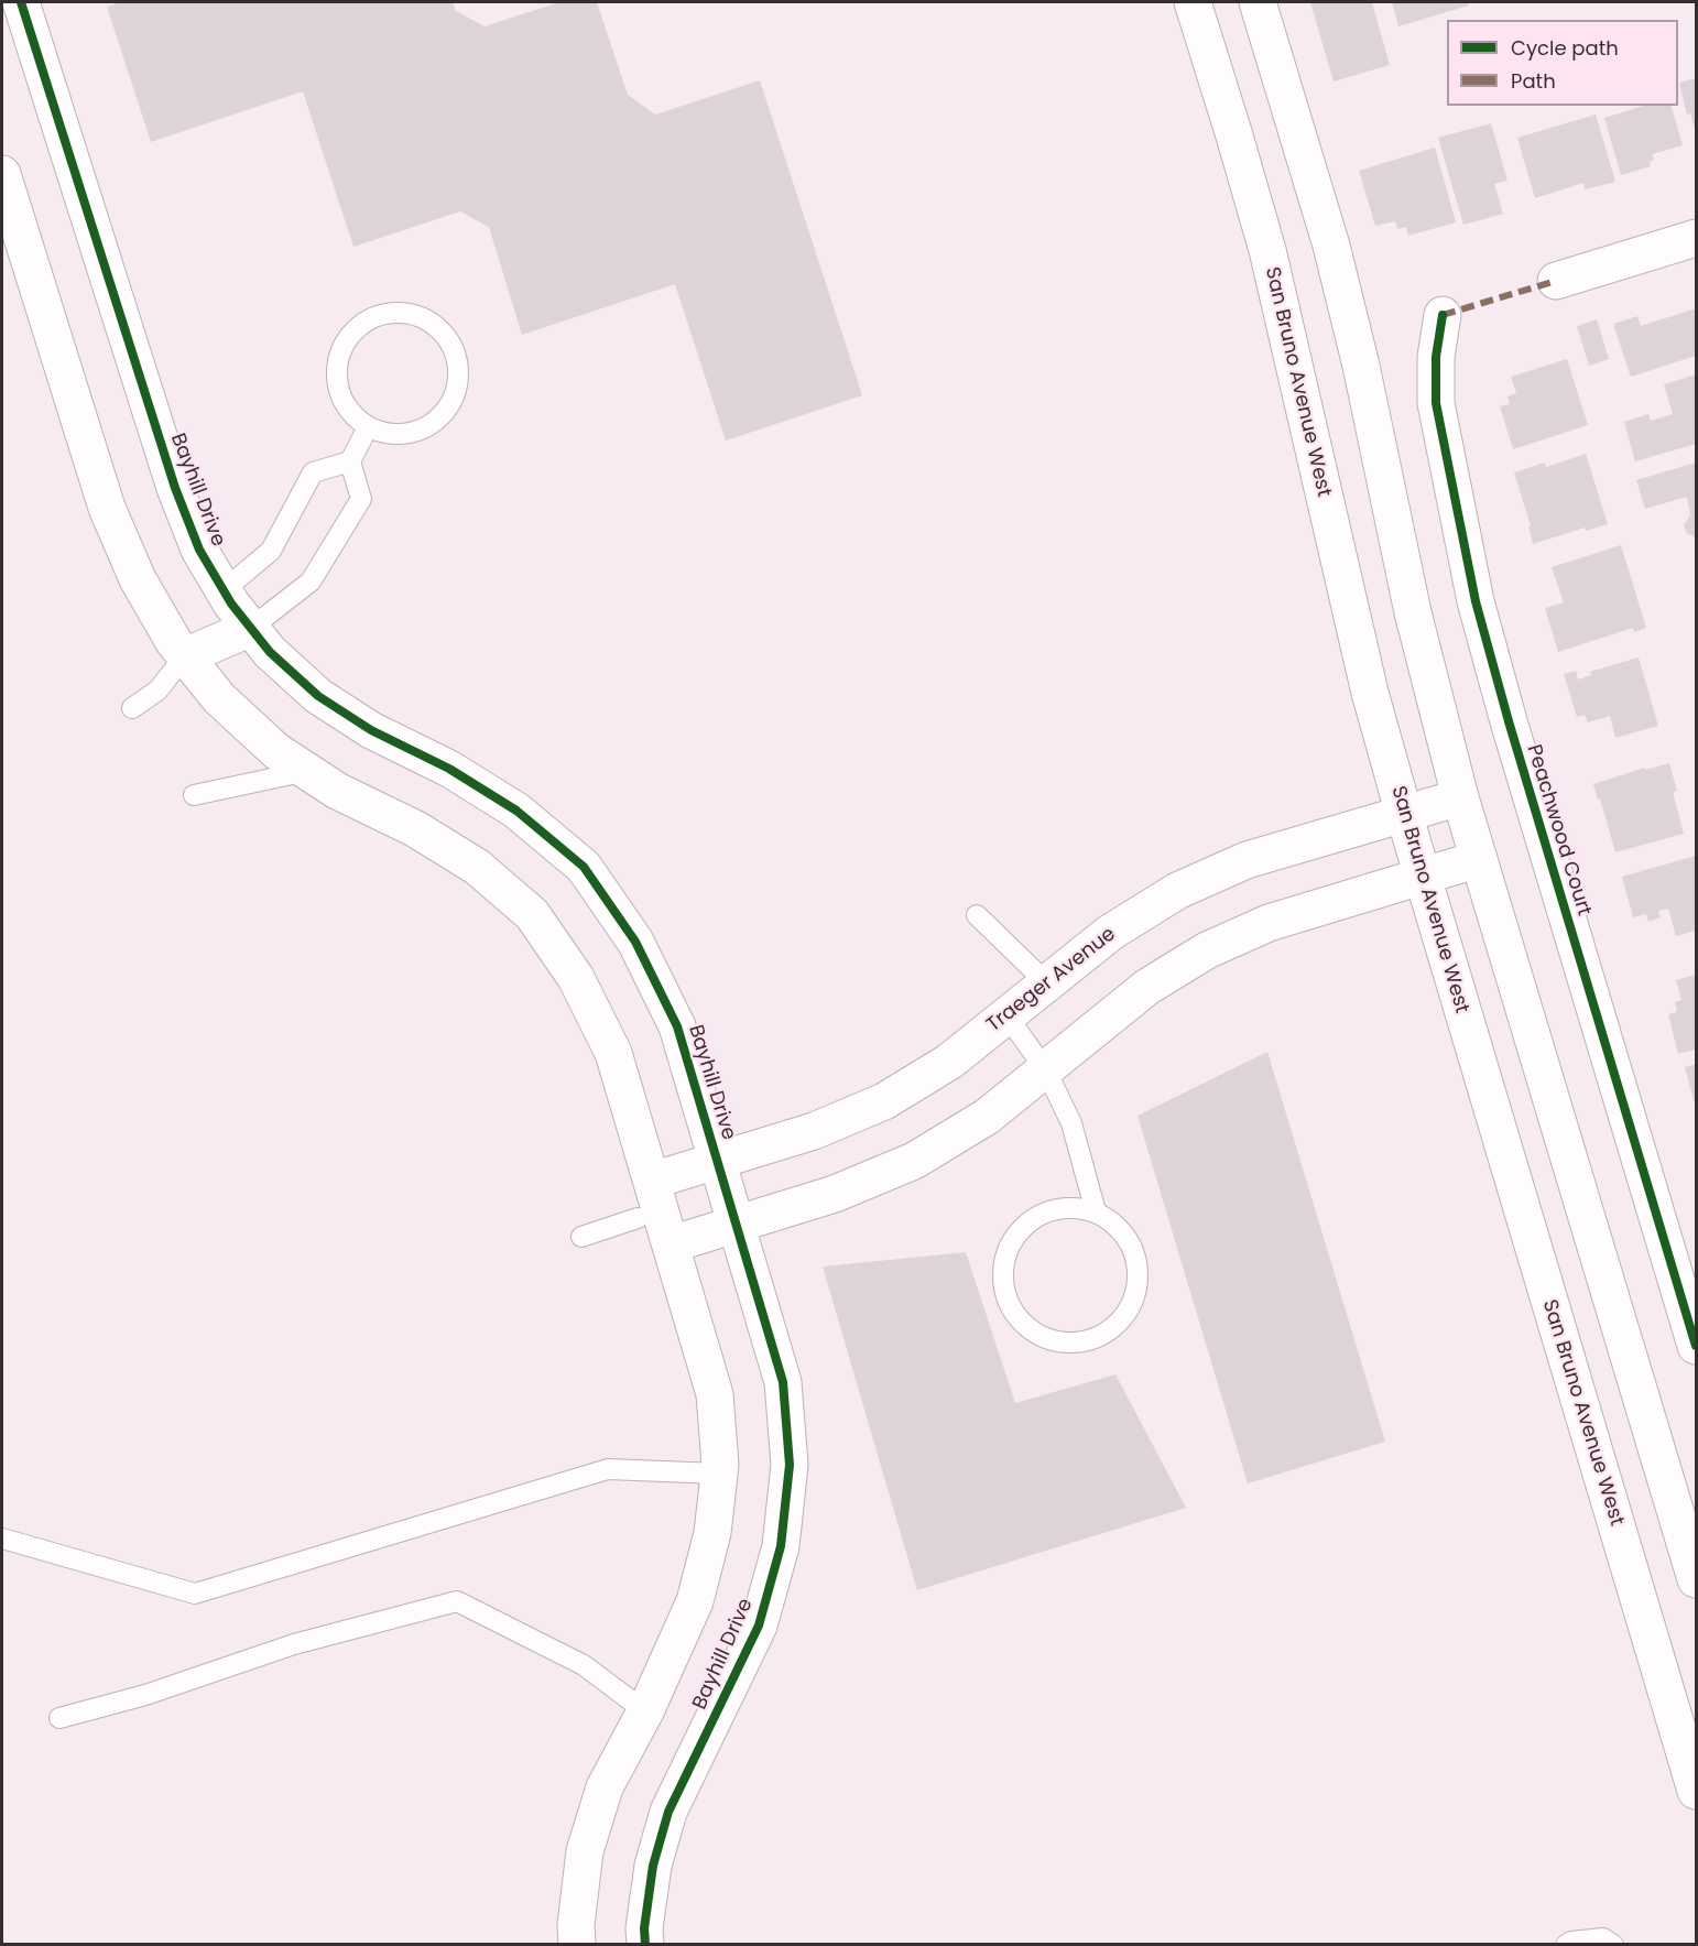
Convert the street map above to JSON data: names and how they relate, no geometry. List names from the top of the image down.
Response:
{
  "streets": {
    "street": [
      "San Bruno Avenue West",
      "Bayhill Drive",
      "Peachwood Court",
      "Traeger Avenue"
    ]
  },
  "crossings": [
    ["San Bruno Avenue West", "Traeger Avenue"],
    ["Bayhill Drive", "Traeger Avenue"]
  ],
  "legend": ["Cycle path", "Path"]
}
